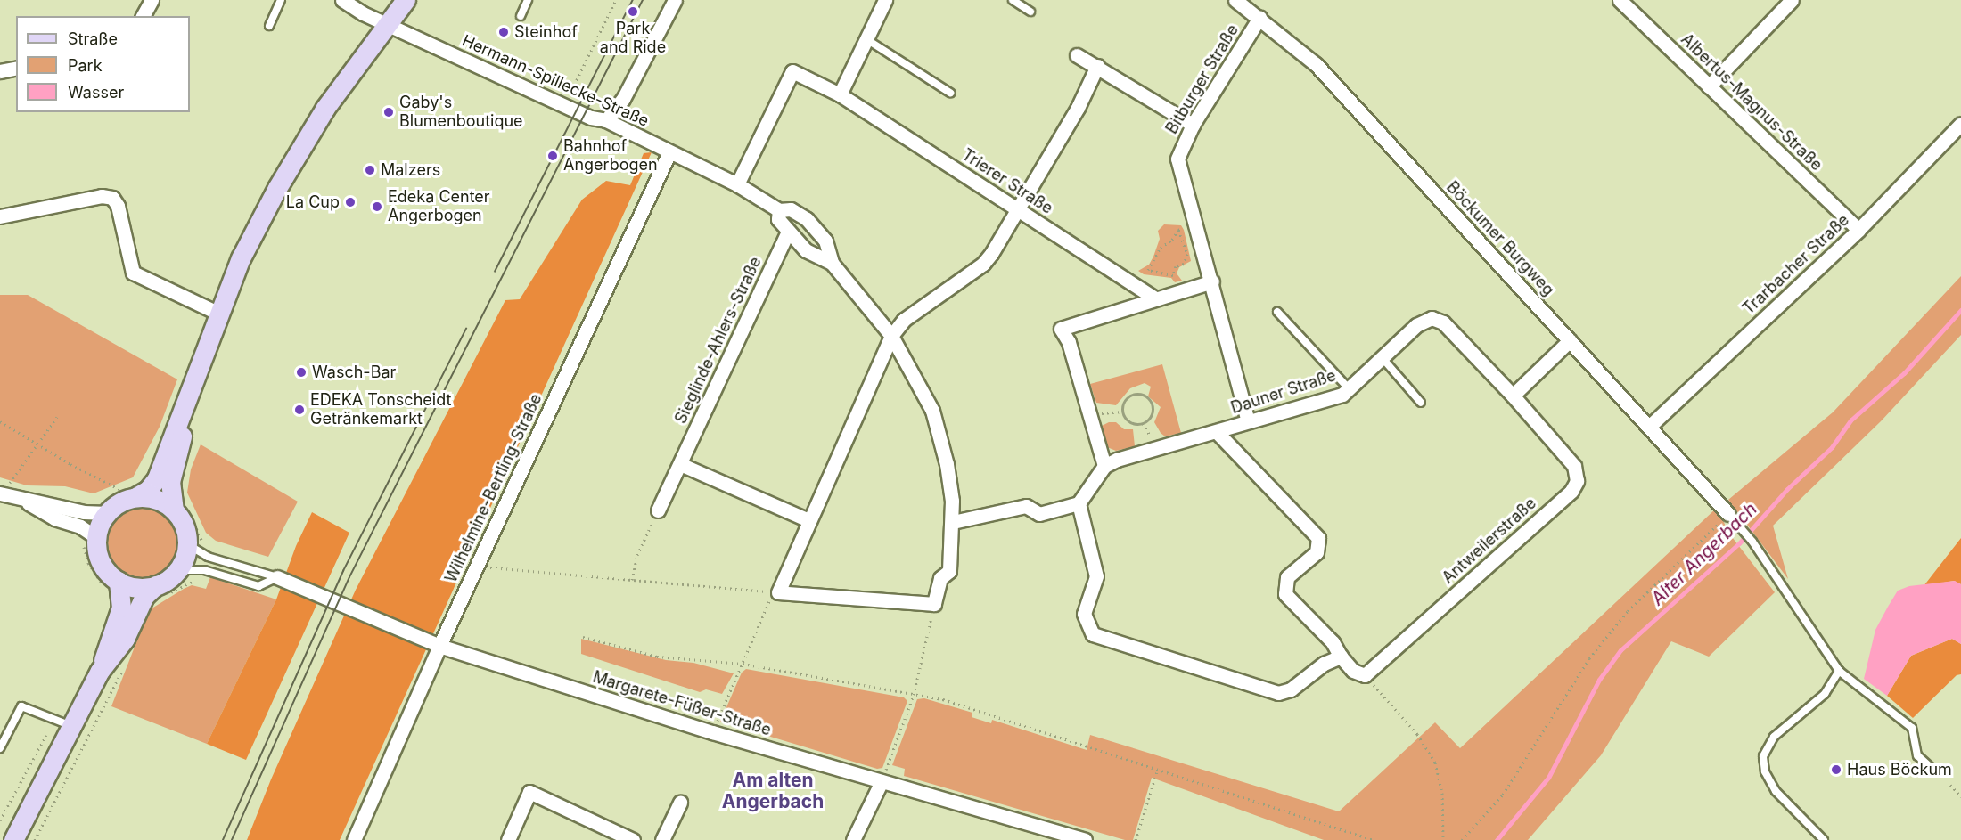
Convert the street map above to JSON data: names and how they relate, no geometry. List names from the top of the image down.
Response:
{
  "streets": {
    "street": [
      "Bitburger Straße",
      "Hermann-Spillecke-Straße",
      "Albertus-Magnus-Straße",
      "Trierer Straße",
      "Böckumer Burgweg",
      "Trarbacher Straße",
      "Sieglinde-Ahlers-Straße",
      "Dauner Straße",
      "Wilhelmine-Bertling-Straße",
      "Antweilerstraße",
      "Margarete-Füßer-Straße"
    ]
  },
  "crossings": [
    ["Bitburger Straße", "Böckumer Burgweg"],
    ["Bitburger Straße", "Dauner Straße"],
    ["Hermann-Spillecke-Straße", "Trierer Straße"],
    ["Hermann-Spillecke-Straße", "Sieglinde-Ahlers-Straße"],
    ["Hermann-Spillecke-Straße", "Wilhelmine-Bertling-Straße"],
    ["Albertus-Magnus-Straße", "Trarbacher Straße"],
    ["Böckumer Burgweg", "Trarbacher Straße"],
    ["Dauner Straße", "Antweilerstraße"],
    ["Wilhelmine-Bertling-Straße", "Margarete-Füßer-Straße"]
  ],
  "districts": ["Am alten Angerbach"],
  "water": ["Alter Angerbach"],
  "places": [
    "Park and Ride",
    "Steinhof",
    "Gaby's Blumenboutique",
    "Bahnhof Angerbogen",
    "Malzers",
    "La Cup",
    "Edeka Center Angerbogen",
    "Wasch-Bar",
    "EDEKA Tonscheidt Getränkemarkt",
    "Haus Böckum"
  ],
  "legend": ["Straße", "Park", "Wasser"]
}
